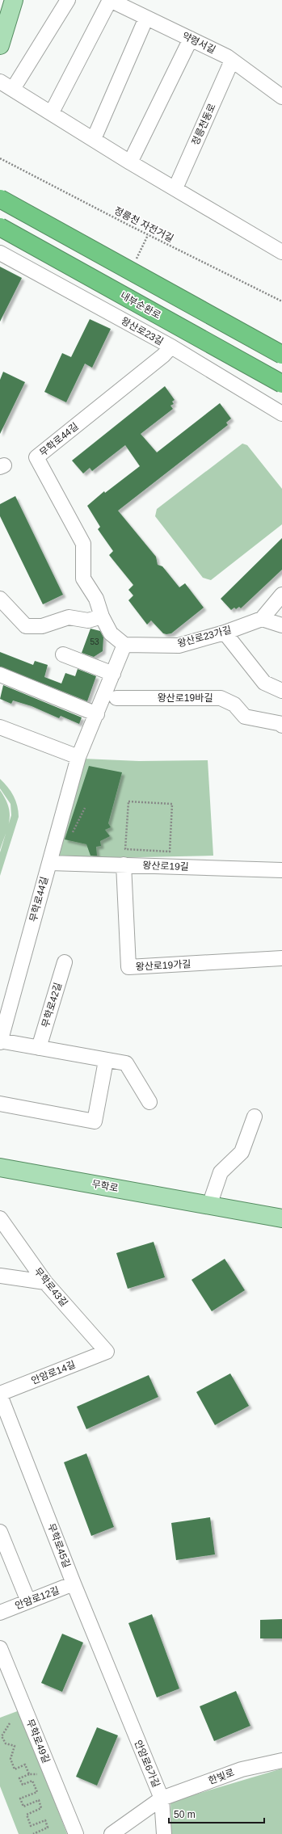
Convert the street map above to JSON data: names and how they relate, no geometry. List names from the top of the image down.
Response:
{
  "streets": {
    "highway": ["내부순환로"],
    "main road": ["무학로"],
    "street": [
      "약령서길",
      "정릉천동로",
      "왕산로23길",
      "무학로44길",
      "왕산로23가길",
      "왕산로19바길",
      "왕산로19길",
      "왕산로19가길",
      "무학로42길",
      "무학로43길",
      "안암로14길",
      "무학로45길",
      "안암로12길",
      "무학로49길",
      "안암로6가길",
      "한빛로"
    ],
    "path": ["정릉천 자전거길"]
  },
  "crossings": [
    ["약령서길", "정릉천동로"],
    ["왕산로23길", "무학로44길"],
    ["무학로44길", "왕산로23가길"],
    ["무학로44길", "왕산로19길"],
    ["왕산로19길", "왕산로19가길"],
    ["무학로43길", "안암로14길"],
    ["안암로14길", "무학로45길"],
    ["무학로45길", "안암로12길"],
    ["무학로45길", "안암로6가길"],
    ["안암로6가길", "한빛로"]
  ],
  "house_numbers": ["53"],
  "scale_bar": "50 m"
}
